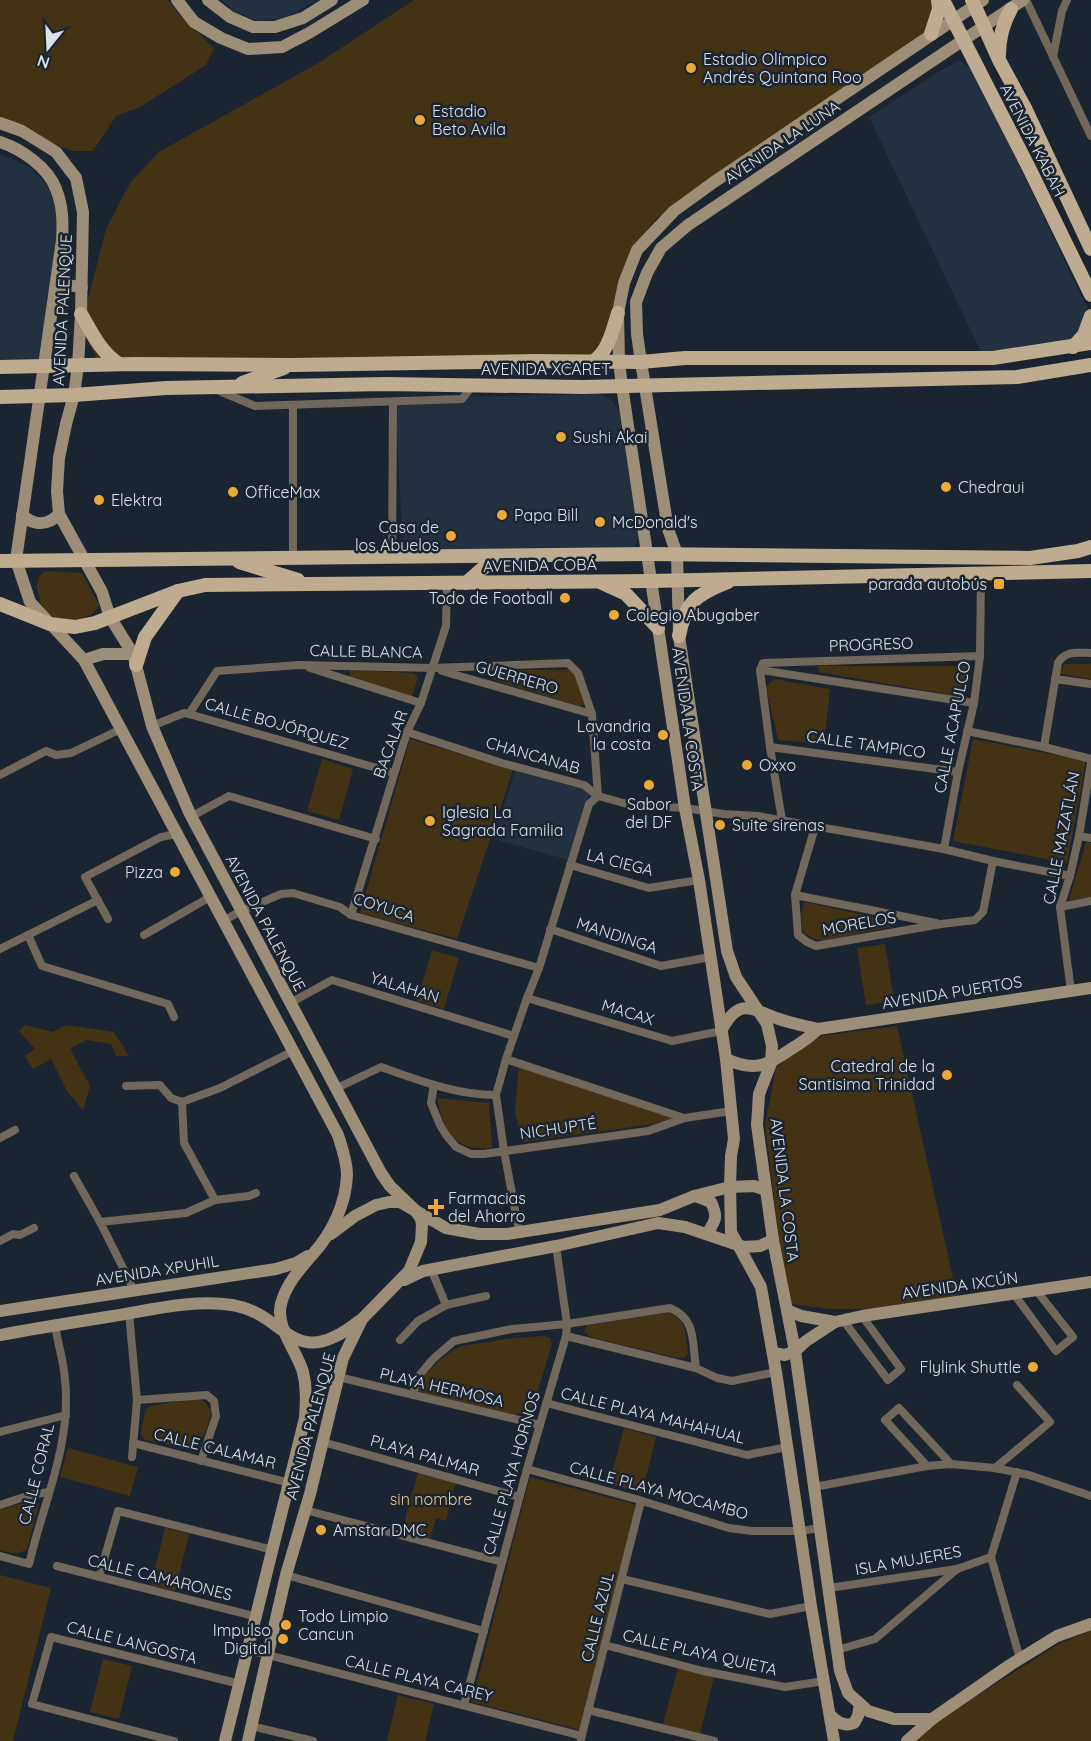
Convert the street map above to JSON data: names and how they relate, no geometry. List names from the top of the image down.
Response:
{
  "streets": {
    "main road": ["AVENIDA KABAH", "AVENIDA XCARET", "AVENIDA COBÁ"],
    "street": [
      "AVENIDA LA LUNA",
      "AVENIDA PALENQUE",
      "PROGRESO",
      "CALLE BLANCA",
      "GUERRERO",
      "AVENIDA LA COSTA",
      "CALLE BOJÓRQUEZ",
      "CALLE ACAPULCO",
      "BACALAR",
      "CALLE TAMPICO",
      "CHANCANAB",
      "CALLE MAZATLÁN",
      "LA CIEGA",
      "COYUCA",
      "MORELOS",
      "MANDINGA",
      "YALAHAN",
      "AVENIDA PUERTOS",
      "MACAX",
      "NICHUPTÉ",
      "AVENIDA XPUHIL",
      "AVENIDA IXCÚN",
      "PLAYA HERMOSA",
      "CALLE PLAYA MAHAHUAL",
      "CALLE CALAMAR",
      "PLAYA PALMAR",
      "CALLE PLAYA HORNOS",
      "CALLE CORAL",
      "CALLE PLAYA MOCAMBO",
      "ISLA MUJERES",
      "CALLE CAMARONES",
      "CALLE AZUL",
      "CALLE LANGOSTA",
      "CALLE PLAYA QUIETA",
      "CALLE PLAYA CAREY"
    ]
  },
  "crossings": [
    ["AVENIDA KABAH", "AVENIDA LA LUNA"],
    ["AVENIDA LA LUNA", "AVENIDA XCARET"],
    ["AVENIDA LA LUNA", "AVENIDA LA COSTA"],
    ["AVENIDA PALENQUE", "AVENIDA XCARET"],
    ["AVENIDA PALENQUE", "AVENIDA COBÁ"],
    ["AVENIDA PALENQUE", "CALLE BOJÓRQUEZ"],
    ["AVENIDA PALENQUE", "COYUCA"],
    ["AVENIDA PALENQUE", "YALAHAN"],
    ["AVENIDA PALENQUE", "AVENIDA XPUHIL"],
    ["AVENIDA PALENQUE", "PLAYA HERMOSA"],
    ["AVENIDA PALENQUE", "CALLE CALAMAR"],
    ["AVENIDA PALENQUE", "PLAYA PALMAR"],
    ["AVENIDA PALENQUE", "CALLE CAMARONES"],
    ["AVENIDA PALENQUE", "CALLE LANGOSTA"],
    ["AVENIDA PALENQUE", "CALLE PLAYA CAREY"],
    ["AVENIDA XCARET", "AVENIDA LA COSTA"],
    ["AVENIDA COBÁ", "AVENIDA LA COSTA"],
    ["AVENIDA COBÁ", "CALLE ACAPULCO"],
    ["AVENIDA COBÁ", "BACALAR"],
    ["PROGRESO", "CALLE ACAPULCO"],
    ["CALLE BLANCA", "GUERRERO"],
    ["CALLE BLANCA", "CALLE BOJÓRQUEZ"],
    ["CALLE BLANCA", "BACALAR"],
    ["GUERRERO", "BACALAR"],
    ["AVENIDA LA COSTA", "CHANCANAB"],
    ["AVENIDA LA COSTA", "LA CIEGA"],
    ["AVENIDA LA COSTA", "MANDINGA"],
    ["AVENIDA LA COSTA", "AVENIDA PUERTOS"],
    ["AVENIDA LA COSTA", "MACAX"],
    ["AVENIDA LA COSTA", "NICHUPTÉ"],
    ["AVENIDA LA COSTA", "AVENIDA IXCÚN"],
    ["AVENIDA LA COSTA", "CALLE PLAYA MOCAMBO"],
    ["AVENIDA LA COSTA", "ISLA MUJERES"],
    ["CALLE BOJÓRQUEZ", "BACALAR"],
    ["CALLE ACAPULCO", "CALLE TAMPICO"],
    ["BACALAR", "CHANCANAB"],
    ["BACALAR", "COYUCA"],
    ["CALLE MAZATLÁN", "AVENIDA PUERTOS"],
    ["AVENIDA PUERTOS", "MACAX"],
    ["PLAYA HERMOSA", "CALLE PLAYA HORNOS"],
    ["CALLE PLAYA MAHAHUAL", "CALLE PLAYA HORNOS"],
    ["PLAYA PALMAR", "CALLE PLAYA HORNOS"],
    ["CALLE PLAYA HORNOS", "CALLE PLAYA MOCAMBO"],
    ["CALLE PLAYA HORNOS", "CALLE PLAYA CAREY"],
    ["CALLE PLAYA MOCAMBO", "CALLE AZUL"],
    ["CALLE AZUL", "CALLE PLAYA QUIETA"],
    ["CALLE AZUL", "CALLE PLAYA CAREY"]
  ],
  "parks": ["sin nombre"],
  "places": {
    "other": [
      "Estadio Olímpico Andrés Quintana Roo",
      "Estadio Beto Avila",
      "Sushi Akai",
      "Chedraui",
      "OfficeMax",
      "Elektra",
      "Papa Bill",
      "McDonald's",
      "Casa de los Abuelos",
      "Todo de Football",
      "Colegio Abugaber",
      "Lavandria la costa",
      "Oxxo",
      "Sabor del DF",
      "Iglesia La Sagrada Familia",
      "Suite sirenas",
      "Pizza",
      "Catedral de la Santisima Trinidad",
      "Flylink Shuttle",
      "Amstar DMC",
      "Todo Limpio Cancun",
      "Impulso Digital"
    ],
    "transit": ["parada autobús"],
    "health": ["Farmacias del Ahorro"]
  },
  "north": "bottom"
}
